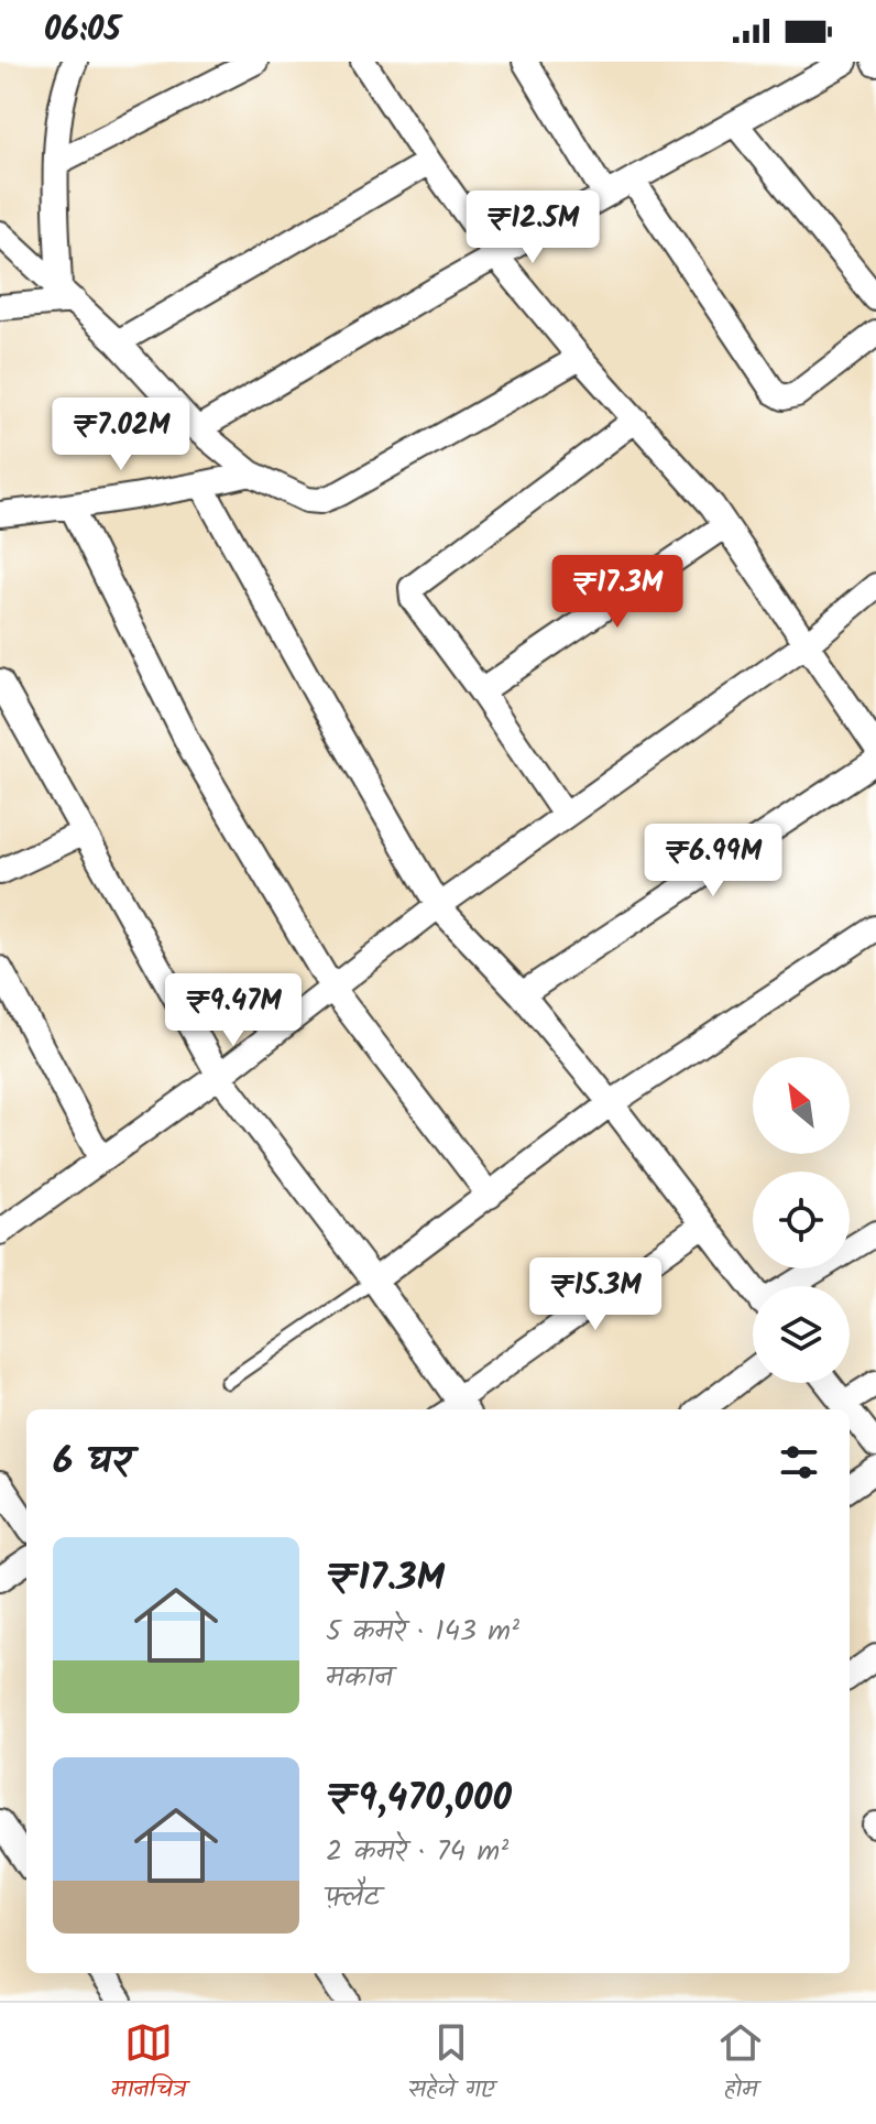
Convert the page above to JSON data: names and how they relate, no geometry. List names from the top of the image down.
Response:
{
  "north": "top left",
  "page": {
    "status": "06:05",
    "price": [
      "₹12.5M",
      "₹7.02M",
      "₹17.3M",
      "₹6.99M",
      "₹9.47M",
      "₹15.3M"
    ],
    "heading": "6 घर",
    "list": [
      {
        "name": "₹17.3M",
        "note": "5 कमरे · 143 m² · मकान"
      },
      {
        "name": "₹9,470,000",
        "note": "2 कमरे · 74 m² · फ़्लैट"
      }
    ],
    "tabs": ["मानचित्र", "सहेजे गए", "होम"]
  }
}
